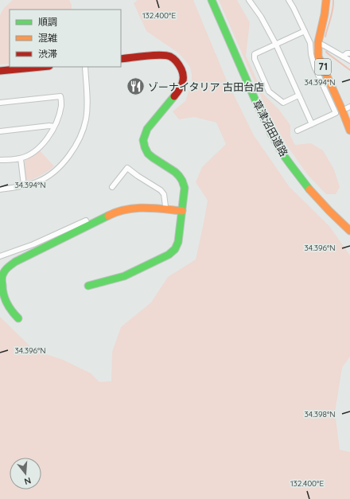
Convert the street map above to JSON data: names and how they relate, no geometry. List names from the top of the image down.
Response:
{
  "streets": {
    "street": ["71", "草津沼田道路"]
  },
  "places": {
    "restaurant": ["ゾーナイタリア 古田台店"]
  },
  "legend": ["順調", "混雑", "渋滞"],
  "north": "bottom",
  "coordinates": [
    "132.400°E",
    "34.394°N",
    "34.396°N",
    "34.398°N"
  ]
}
